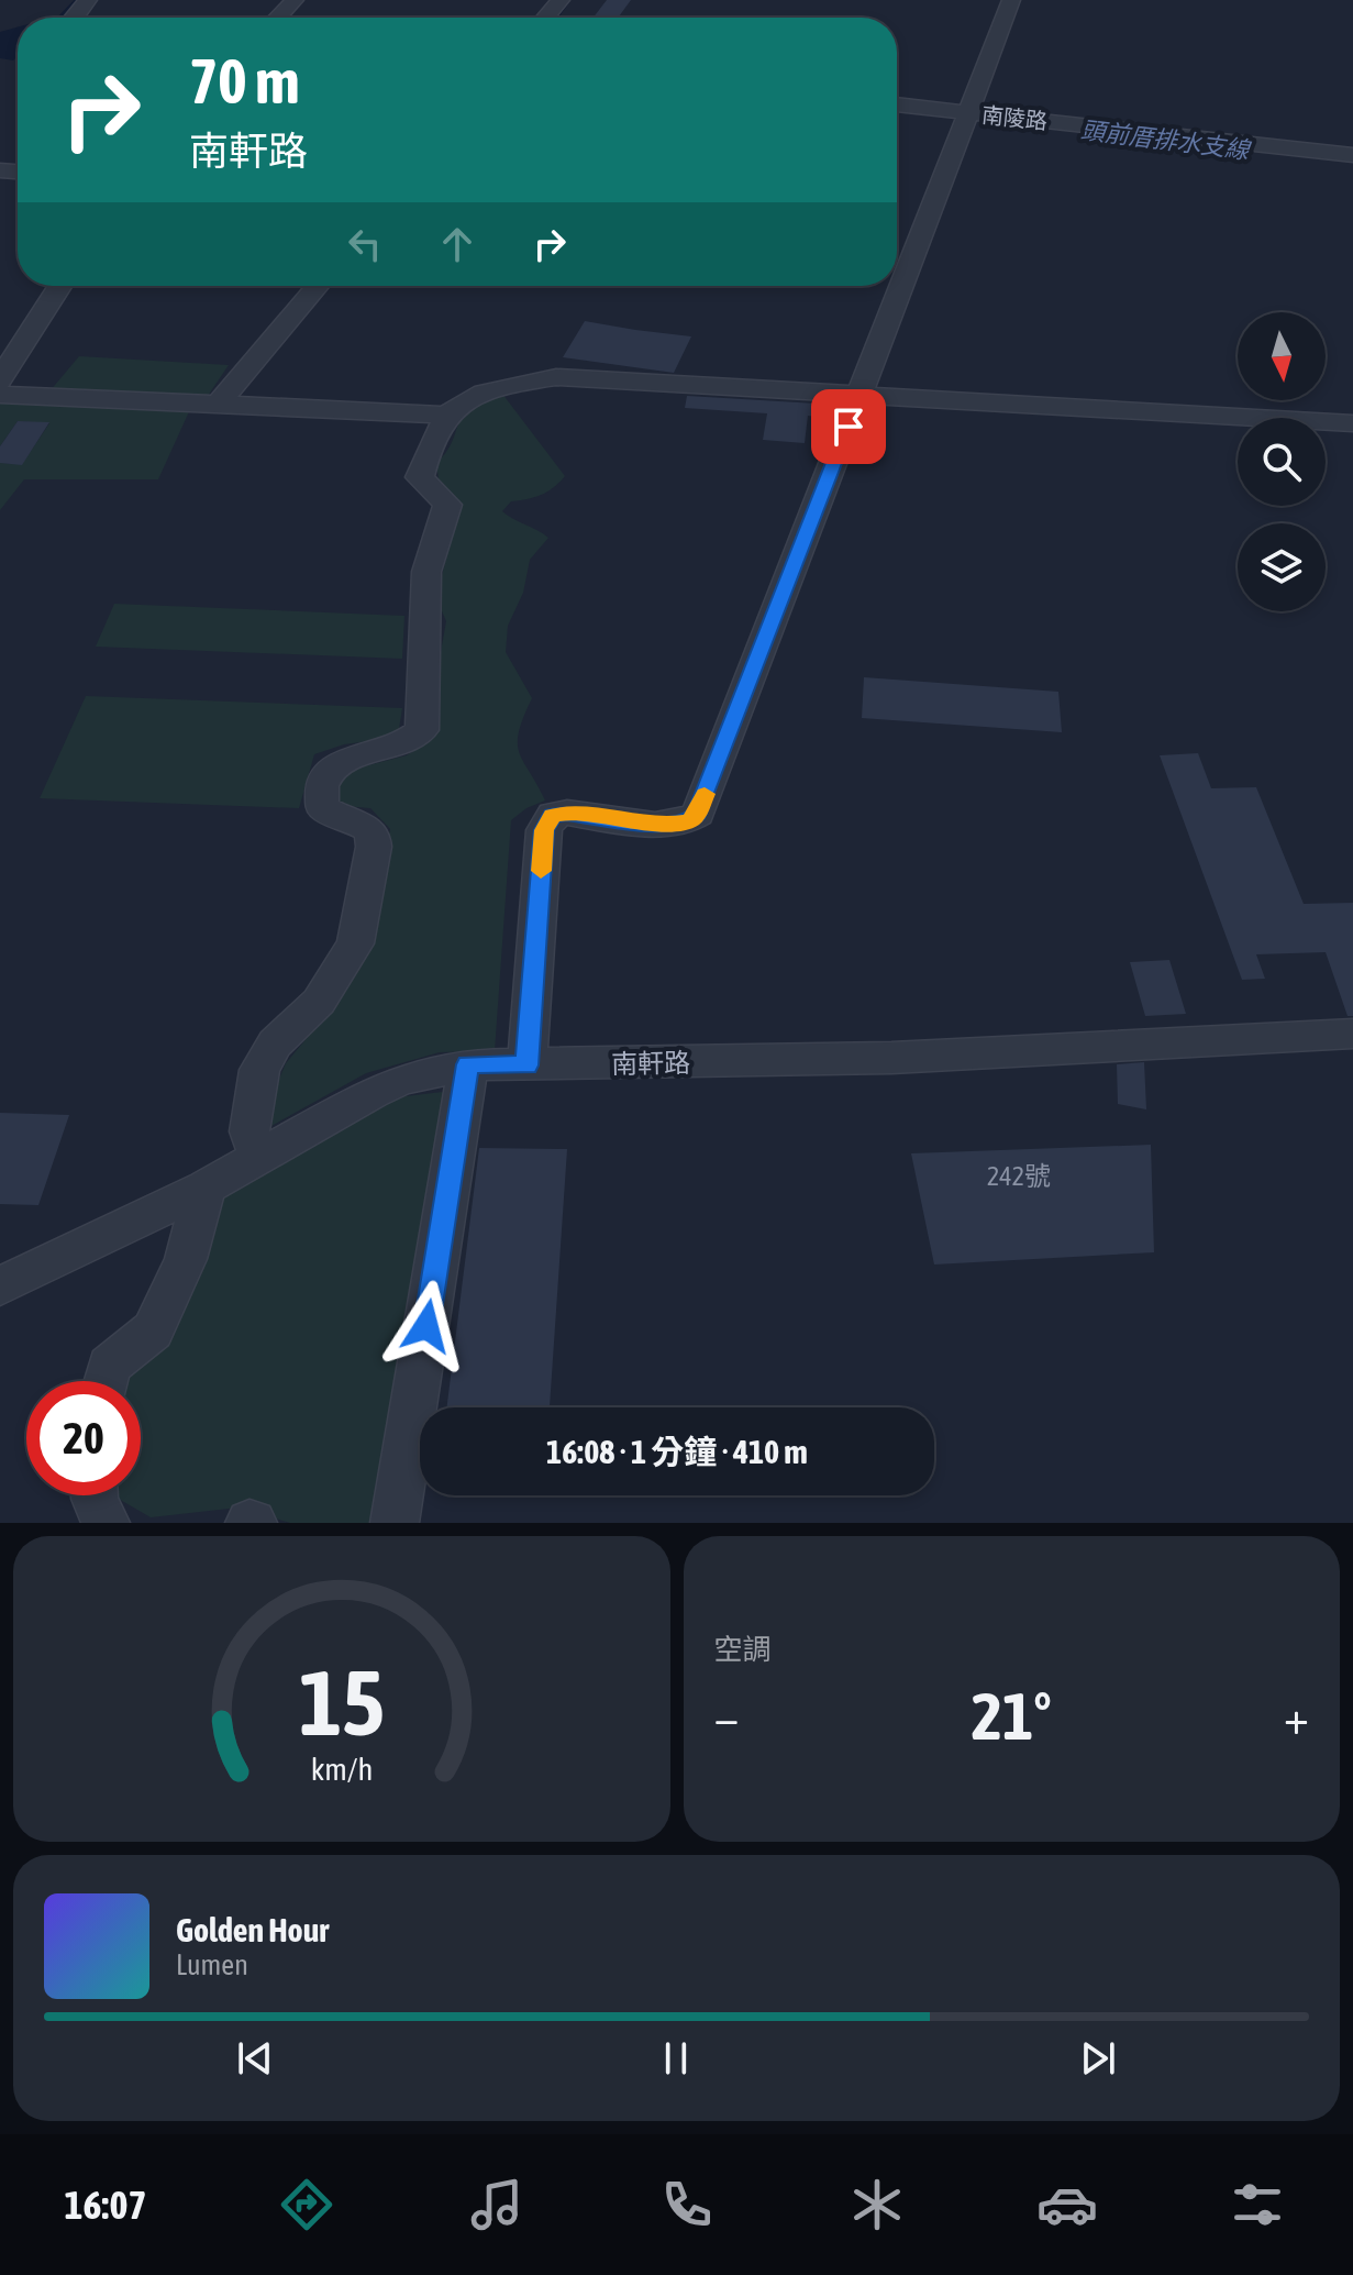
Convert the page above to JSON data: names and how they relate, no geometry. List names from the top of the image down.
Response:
{
  "streets": {
    "street": ["南陵路", "南軒路"]
  },
  "water": ["頭前厝排水支線"],
  "house_numbers": ["242號"],
  "north": "bottom",
  "page": {
    "turn": ["70 m", "南軒路"],
    "limit": "20",
    "trip": "16:08 · 1 分鐘 · 410 m",
    "tile": "空調",
    "heat": ["−", "21°", "+"],
    "song": ["Golden Hour", "Lumen"],
    "tabs": "16:07",
    "gauge": ["15", "km/h"]
  }
}
